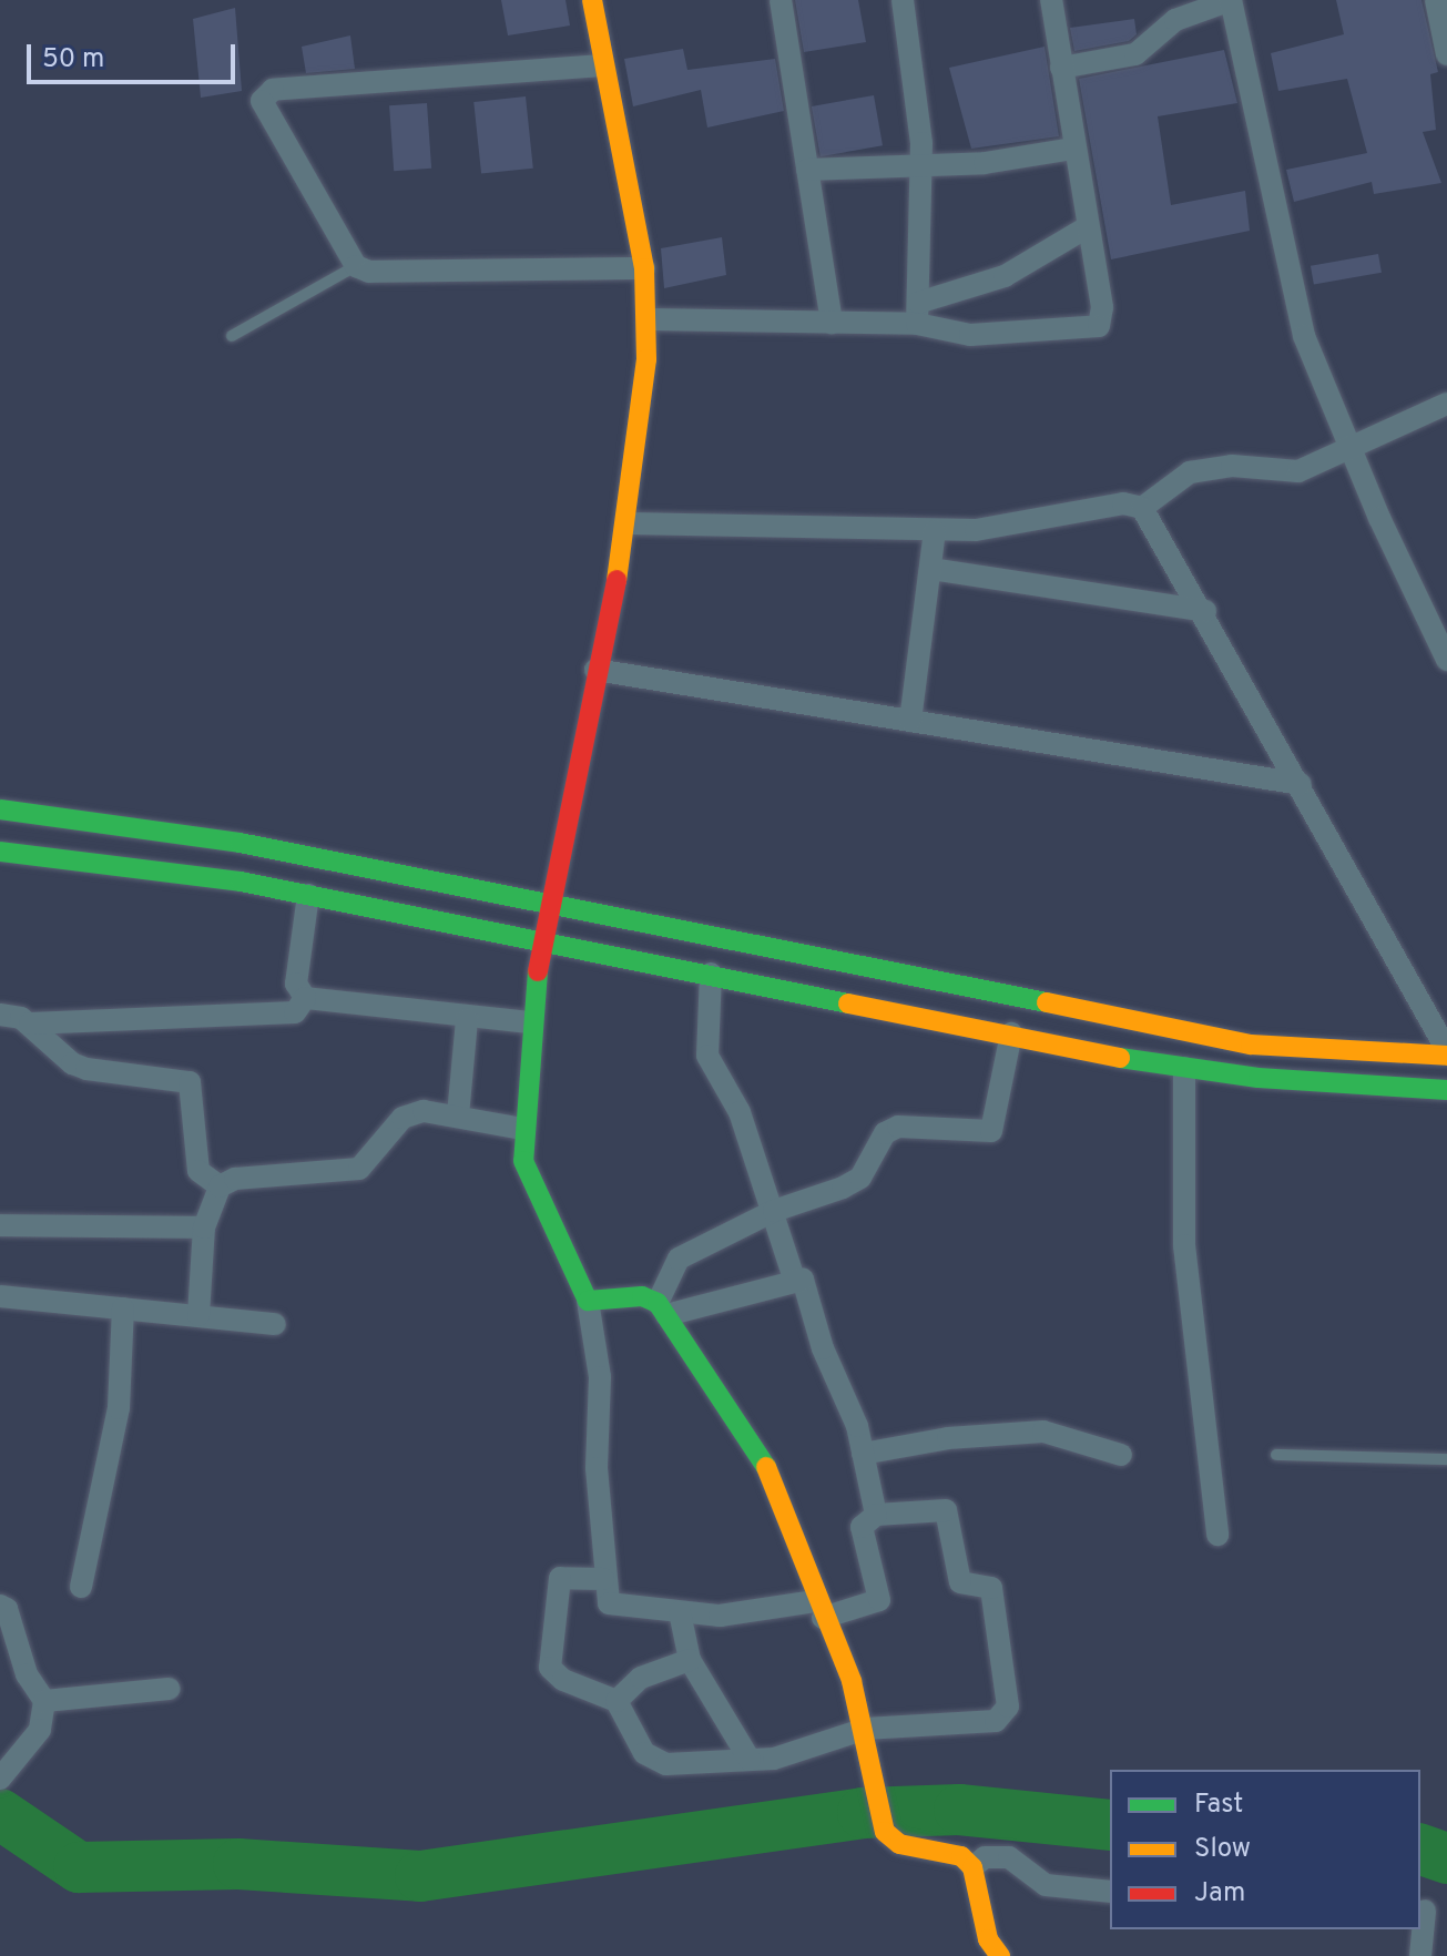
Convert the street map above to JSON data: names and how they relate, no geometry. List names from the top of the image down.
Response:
{
  "legend": ["Fast", "Slow", "Jam"],
  "scale_bar": "50 m"
}
